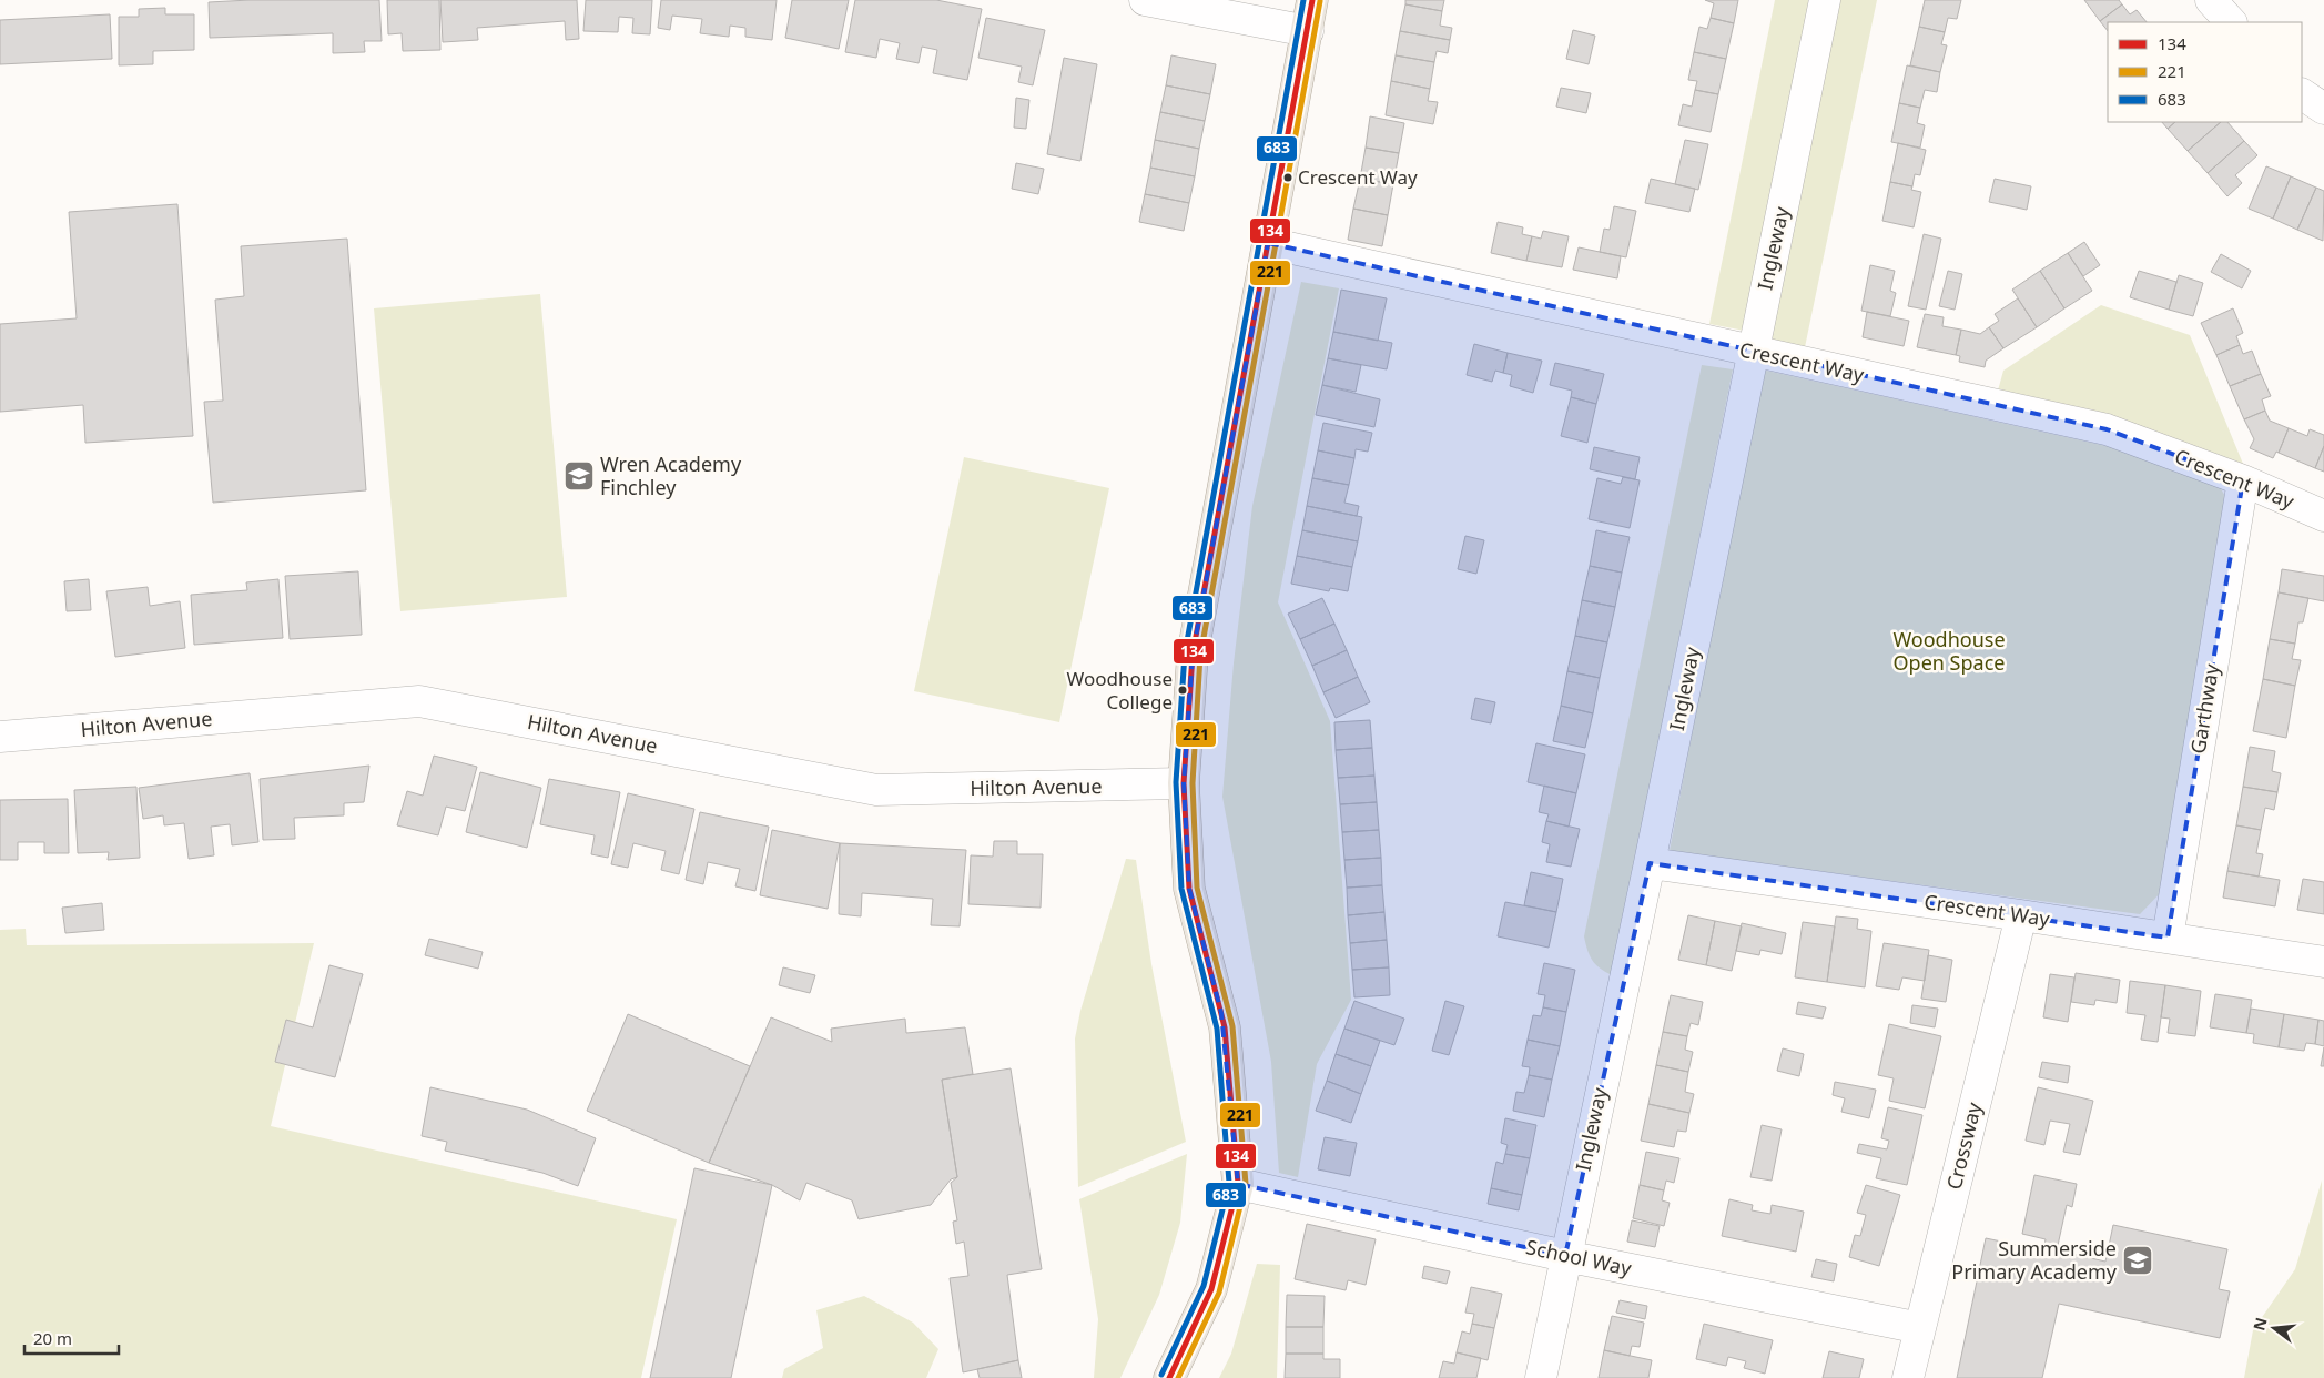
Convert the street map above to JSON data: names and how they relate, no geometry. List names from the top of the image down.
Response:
{
  "streets": {
    "street": [
      "Ingleway",
      "Crescent Way",
      "Garthway",
      "Hilton Avenue",
      "Crossway",
      "School Way"
    ]
  },
  "crossings": [
    ["Ingleway", "Crescent Way"],
    ["Ingleway", "School Way"],
    ["Crescent Way", "Garthway"],
    ["Crescent Way", "Crossway"],
    ["Crossway", "School Way"]
  ],
  "parks": ["Woodhouse Open Space"],
  "places": {
    "other": ["Crescent Way", "Woodhouse College"],
    "school or university": ["Wren Academy Finchley", "Summerside Primary Academy"]
  },
  "lines": ["transit line 134", "transit line 683", "transit line 221"],
  "legend": ["134", "221", "683"],
  "scale_bar": "20 m",
  "north": "left"
}
